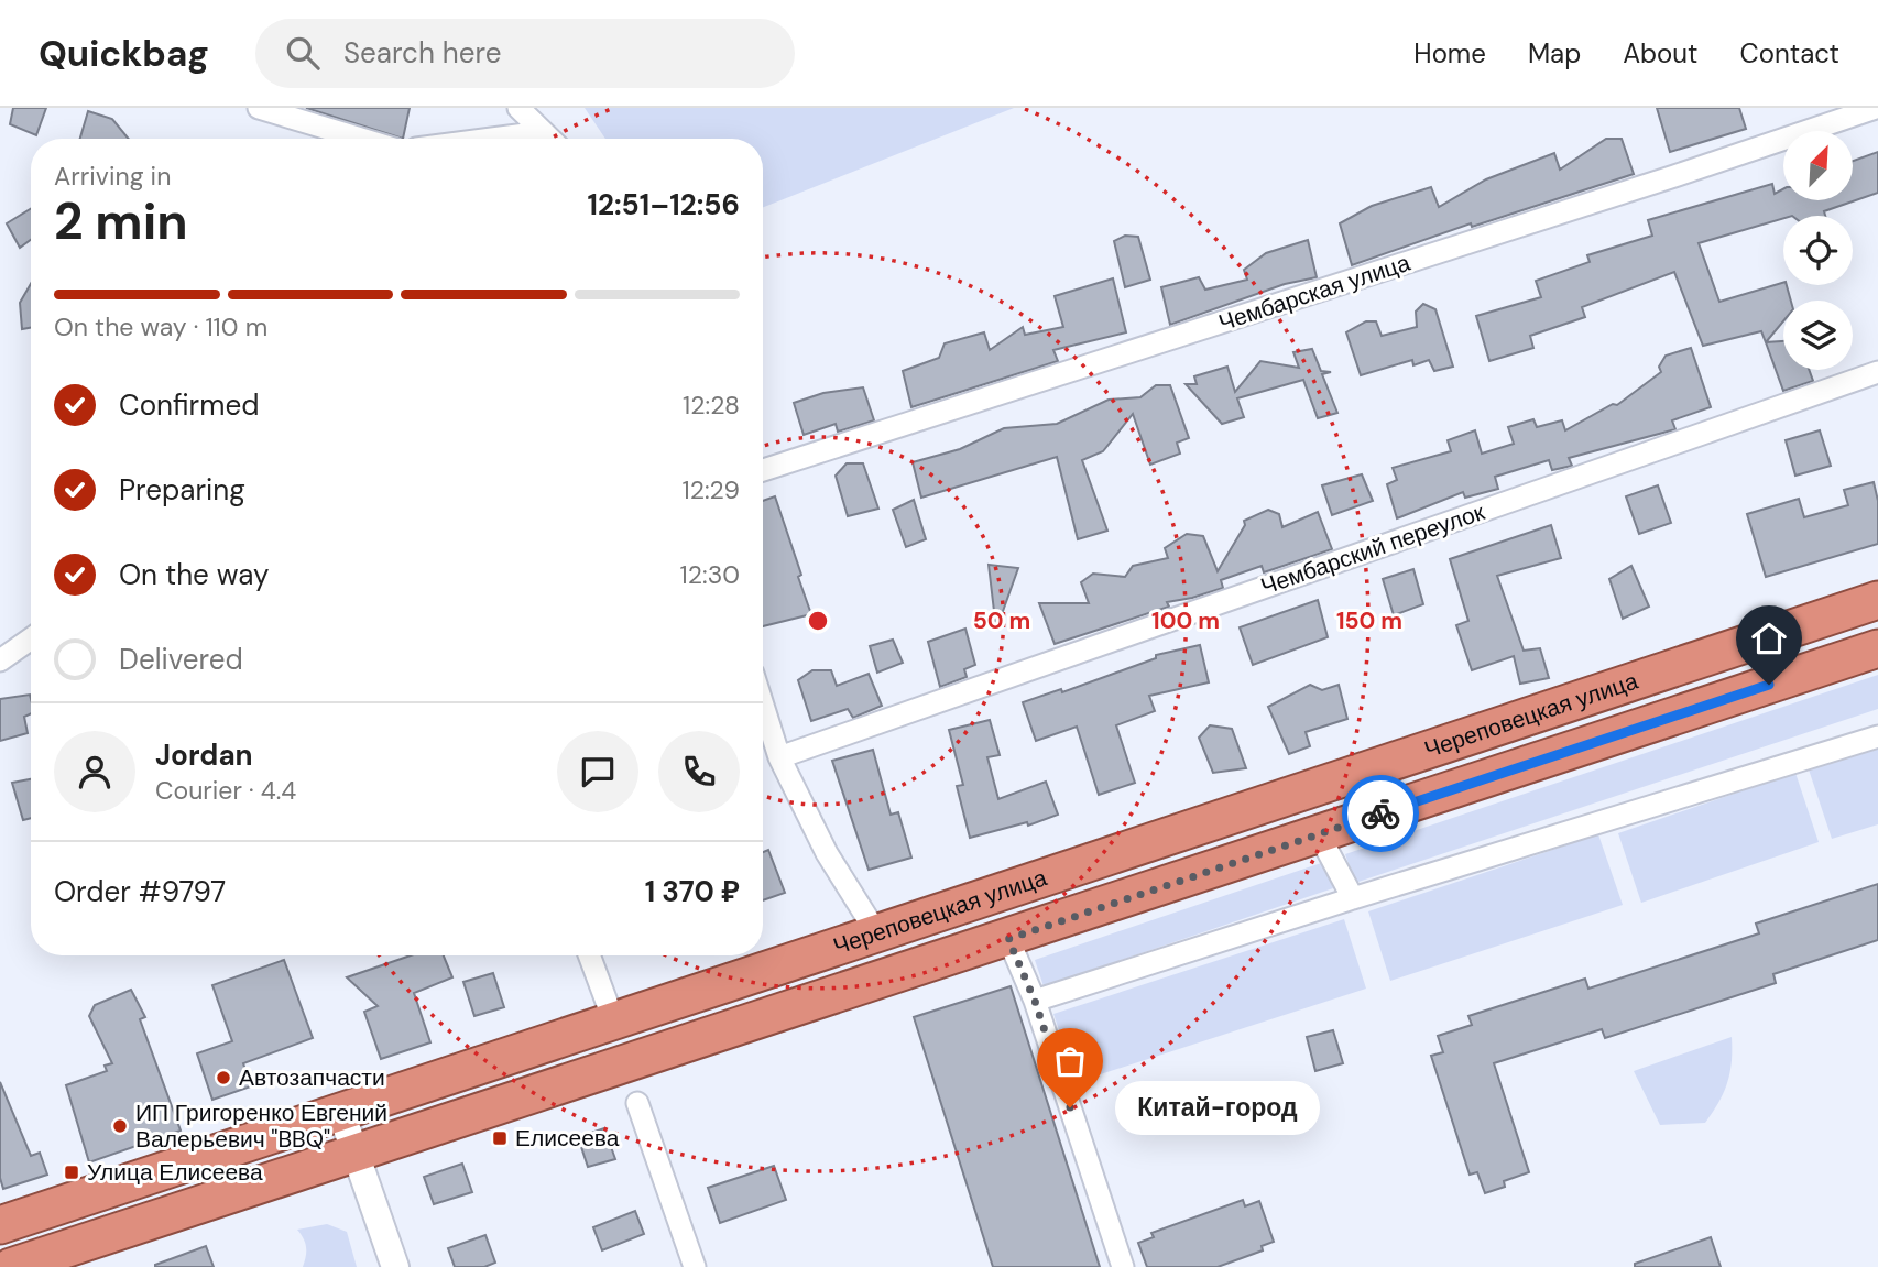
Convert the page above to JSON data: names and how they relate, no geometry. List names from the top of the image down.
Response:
{
  "streets": {
    "highway": ["Череповецкая улица"],
    "street": ["Чембарская улица", "Чембарский переулок"]
  },
  "places": {
    "other": ["Автозапчасти", "Китай-город", "ИП Григоренко Евгений Валерьевич \"BBQ\""],
    "transit": ["Елисеева", "Улица Елисеева"]
  },
  "north": "top right",
  "page": {
    "header": "Quickbag",
    "search": "Search here",
    "nav": [
      "Home",
      "Map",
      "About",
      "Contact"
    ],
    "heading": ["2 min", "Arriving in", "12:51–12:56"],
    "panel": [
      "Jordan",
      "Courier · 4.4",
      "Order #9797",
      "1 370 ₽"
    ],
    "bar": "On the way · 110 m",
    "list": [
      ["Confirmed", "12:28"],
      ["Preparing", "12:29"],
      ["On the way", "12:30"],
      "Delivered"
    ],
    "bubble": "Китай-город"
  },
  "rings": ["50 m", "100 m", "150 m"]
}
